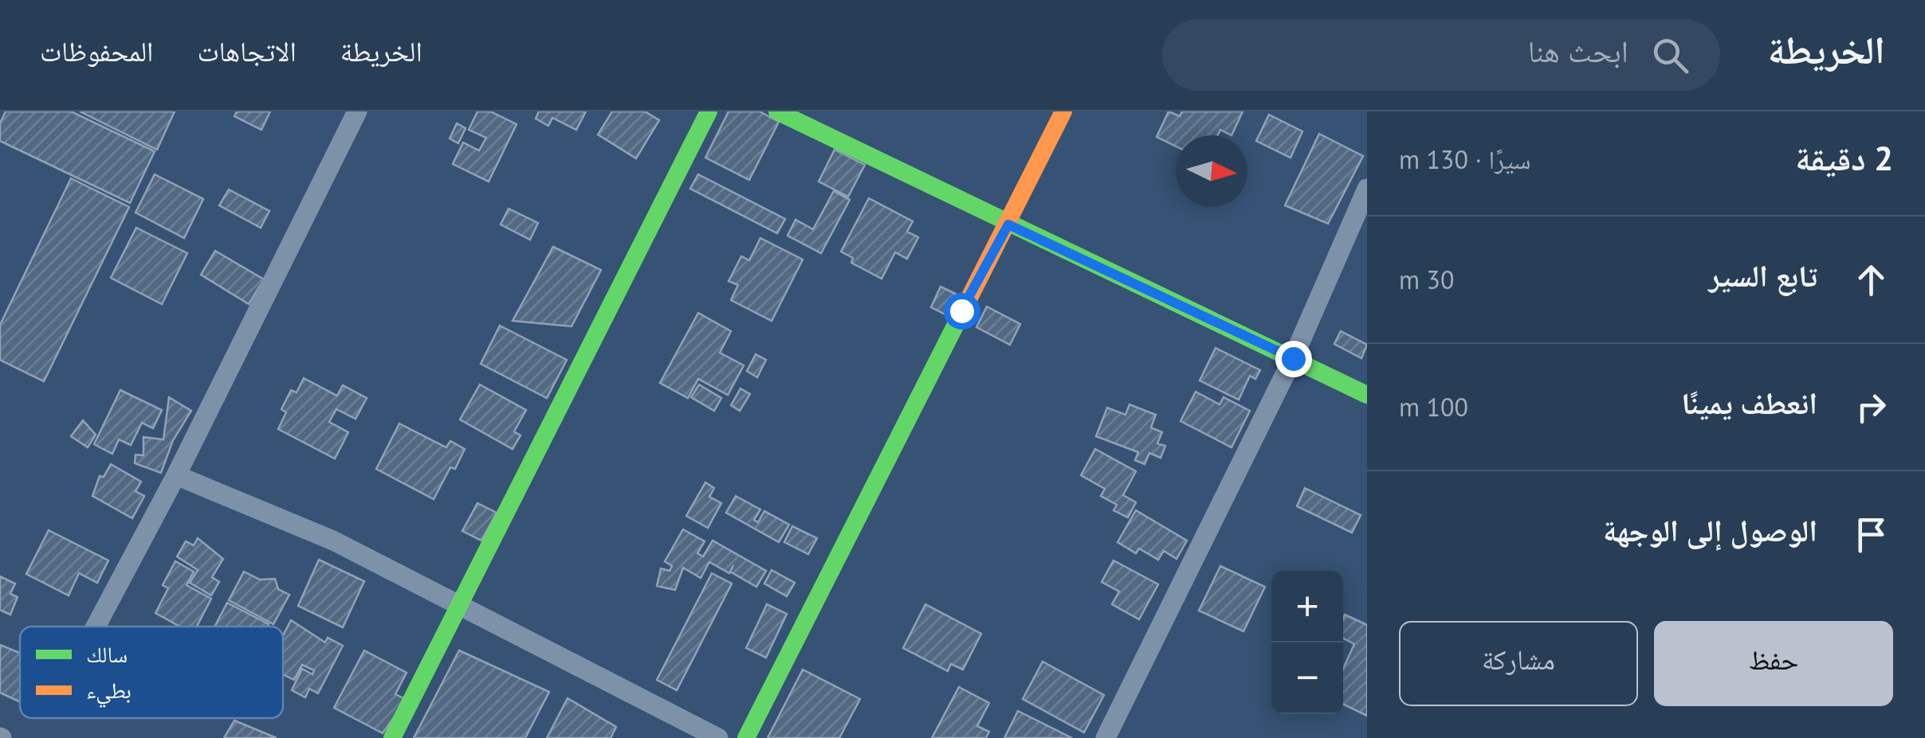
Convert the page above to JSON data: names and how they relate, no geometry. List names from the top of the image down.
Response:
{
  "legend": ["سالك", "بطيء"],
  "north": "right",
  "page": {
    "header": "الخريطة",
    "search": "ابحث هنا",
    "nav": ["الخريطة", "الاتجاهات", "المحفوظات"],
    "heading": ["2 دقيقة", "سيرًا · 130 m"],
    "list": [
      ["تابع السير", "30 m"],
      ["انعطف يمينًا", "100 m"],
      "الوصول إلى الوجهة"
    ],
    "map_buttons": ["+", "−"],
    "buttons": ["حفظ", "مشاركة"]
  }
}
